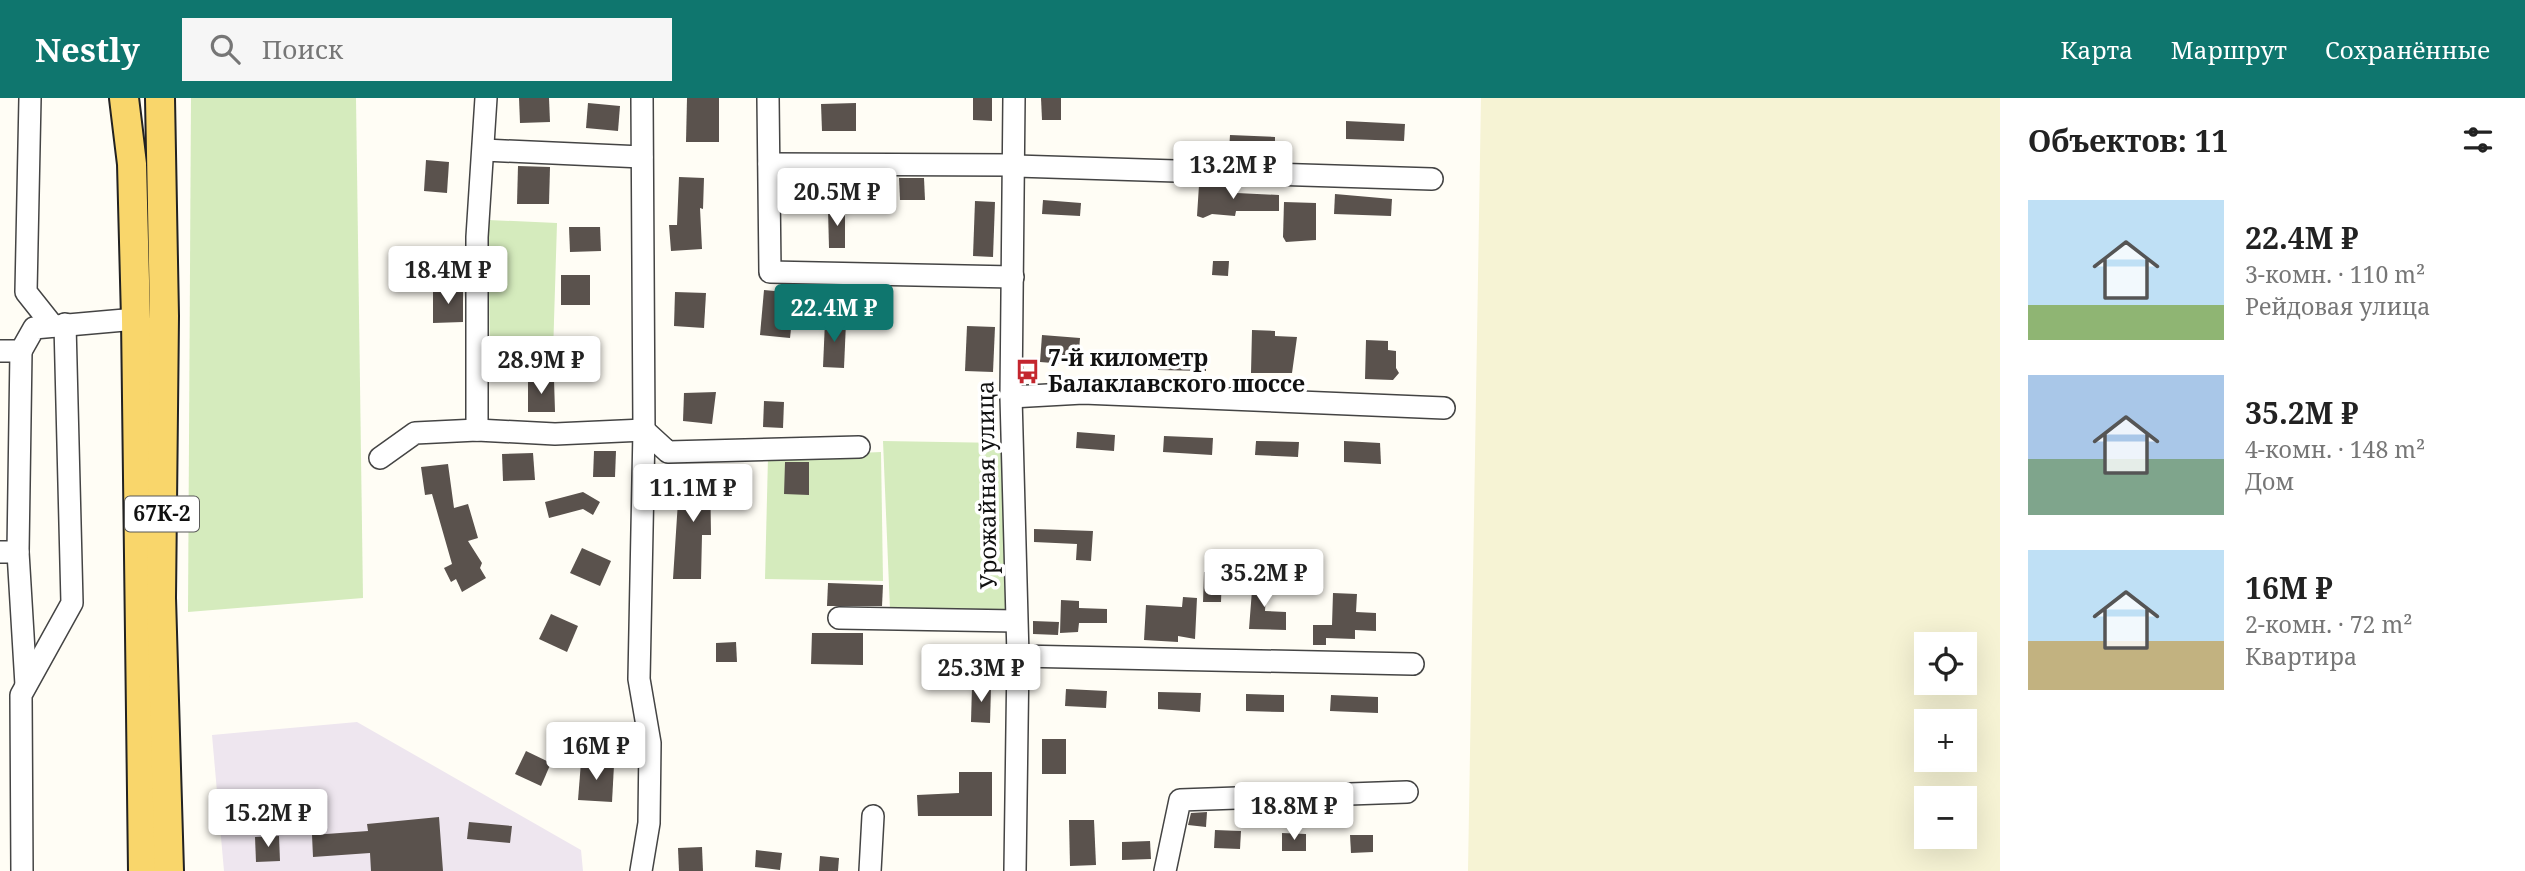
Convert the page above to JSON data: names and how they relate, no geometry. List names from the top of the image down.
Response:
{
  "streets": {
    "main road": ["67К-2"],
    "street": ["Урожайная улица"]
  },
  "places": {
    "bus stop": ["7-й километр Балаклавского шоссе"]
  },
  "page": {
    "header": "Nestly",
    "search": "Поиск",
    "nav": ["Карта", "Маршрут", "Сохранённые"],
    "heading": "Объектов: 11",
    "price": [
      "13.2M ₽",
      "20.5M ₽",
      "18.4M ₽",
      "22.4M ₽",
      "28.9M ₽",
      "11.1M ₽",
      "35.2M ₽",
      "25.3M ₽",
      "16M ₽",
      "18.8M ₽",
      "15.2M ₽"
    ],
    "list": [
      {
        "name": "22.4M ₽",
        "note": "3-комн. · 110 m² · Рейдовая улица"
      },
      {
        "name": "35.2M ₽",
        "note": "4-комн. · 148 m² · Дом"
      },
      {
        "name": "16M ₽",
        "note": "2-комн. · 72 m² · Квартира"
      }
    ],
    "map_buttons": ["+", "−"]
  }
}
